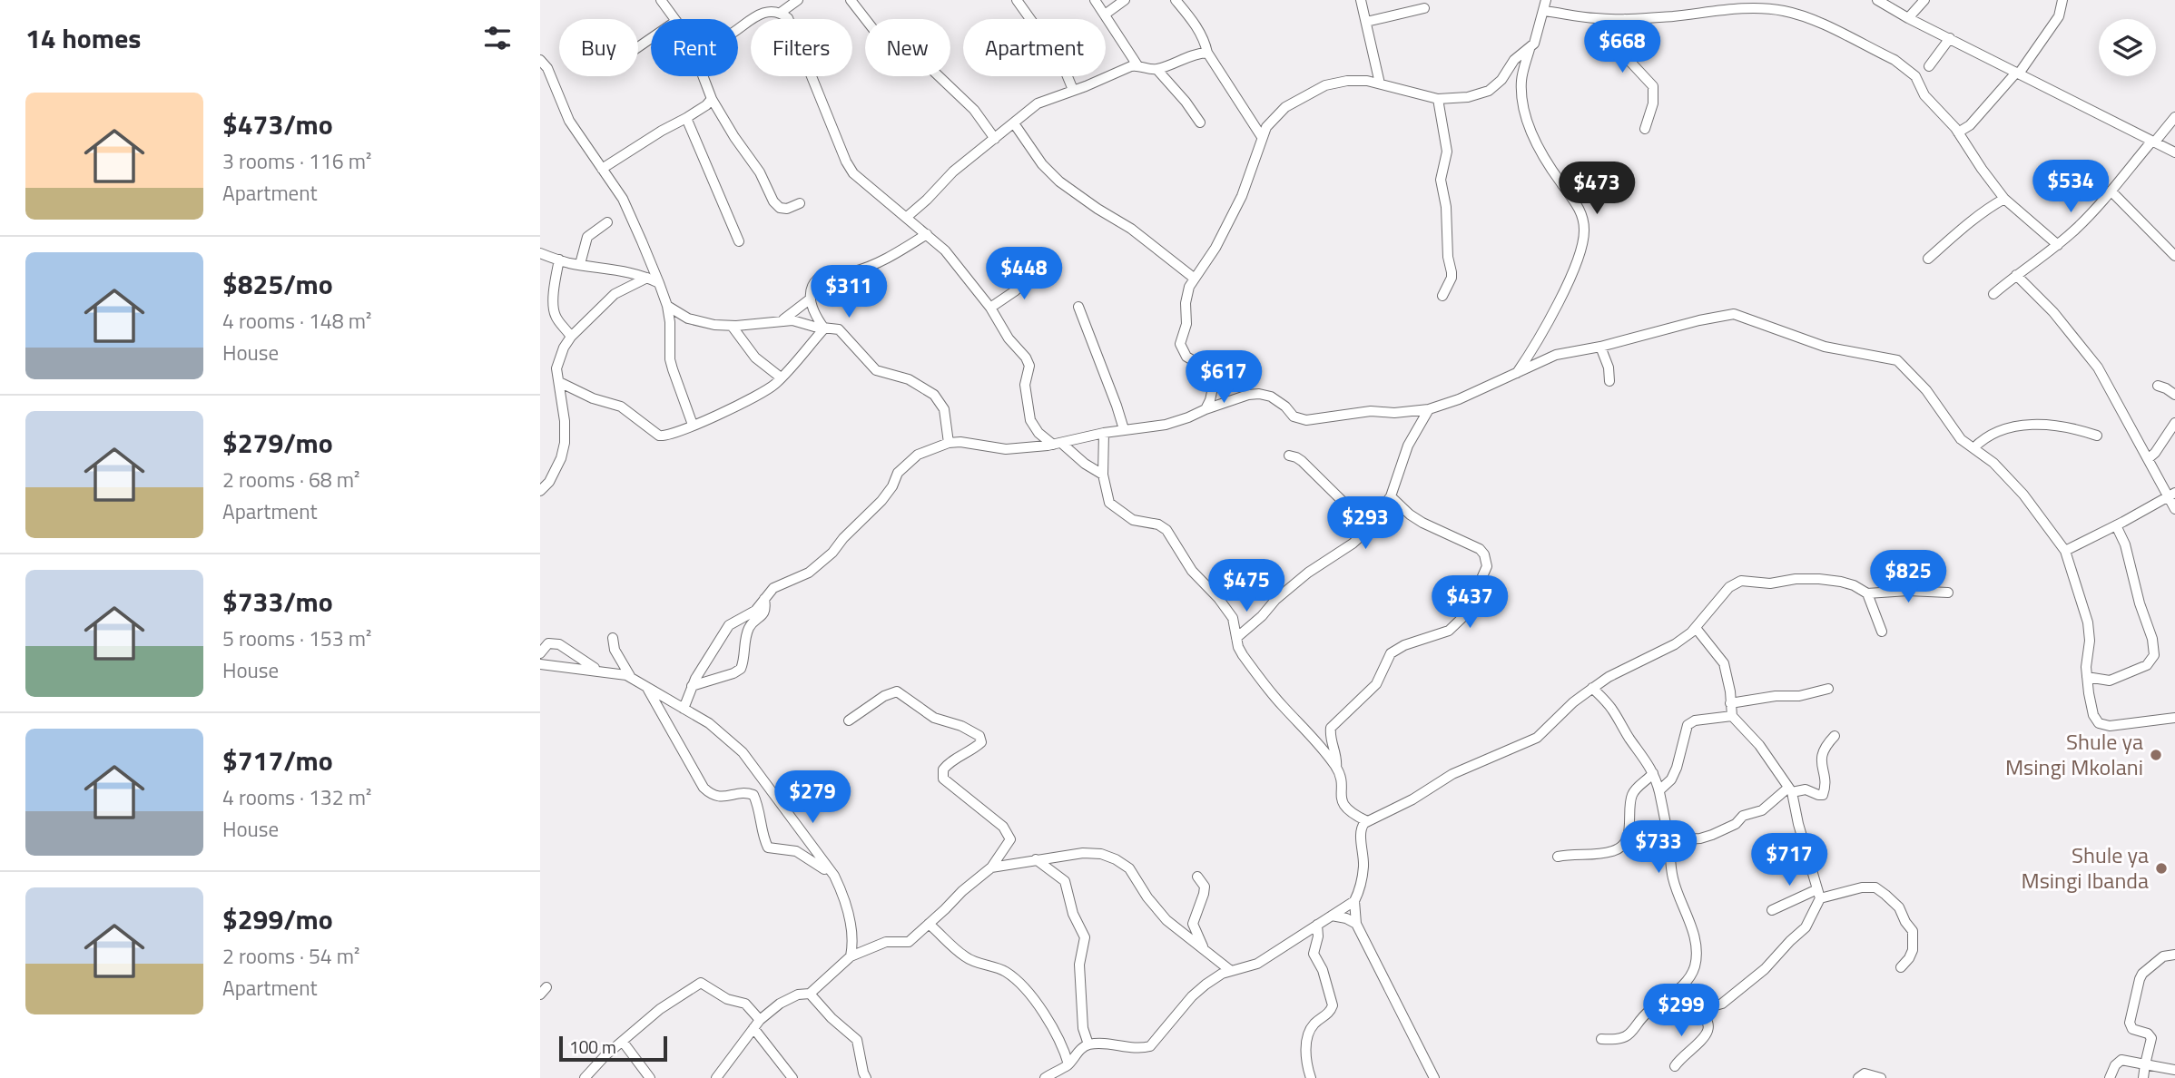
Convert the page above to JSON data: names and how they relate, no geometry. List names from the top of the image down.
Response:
{
  "places": ["Shule ya Msingi Mkolani", "Shule ya Msingi Ibanda"],
  "scale_bar": "100 m",
  "page": {
    "heading": "14 homes",
    "chip": [
      "Buy",
      "Rent",
      "Filters",
      "New",
      "Apartment"
    ],
    "price": [
      "$668",
      "$534",
      "$473",
      "$448",
      "$311",
      "$617",
      "$293",
      "$825",
      "$475",
      "$437",
      "$279",
      "$733",
      "$717",
      "$299"
    ],
    "list": [
      {
        "name": "$473/mo",
        "note": "3 rooms · 116 m² · Apartment"
      },
      {
        "name": "$825/mo",
        "note": "4 rooms · 148 m² · House"
      },
      {
        "name": "$279/mo",
        "note": "2 rooms · 68 m² · Apartment"
      },
      {
        "name": "$733/mo",
        "note": "5 rooms · 153 m² · House"
      },
      {
        "name": "$717/mo",
        "note": "4 rooms · 132 m² · House"
      },
      {
        "name": "$299/mo",
        "note": "2 rooms · 54 m² · Apartment"
      }
    ],
    "scale": "100 m"
  }
}
